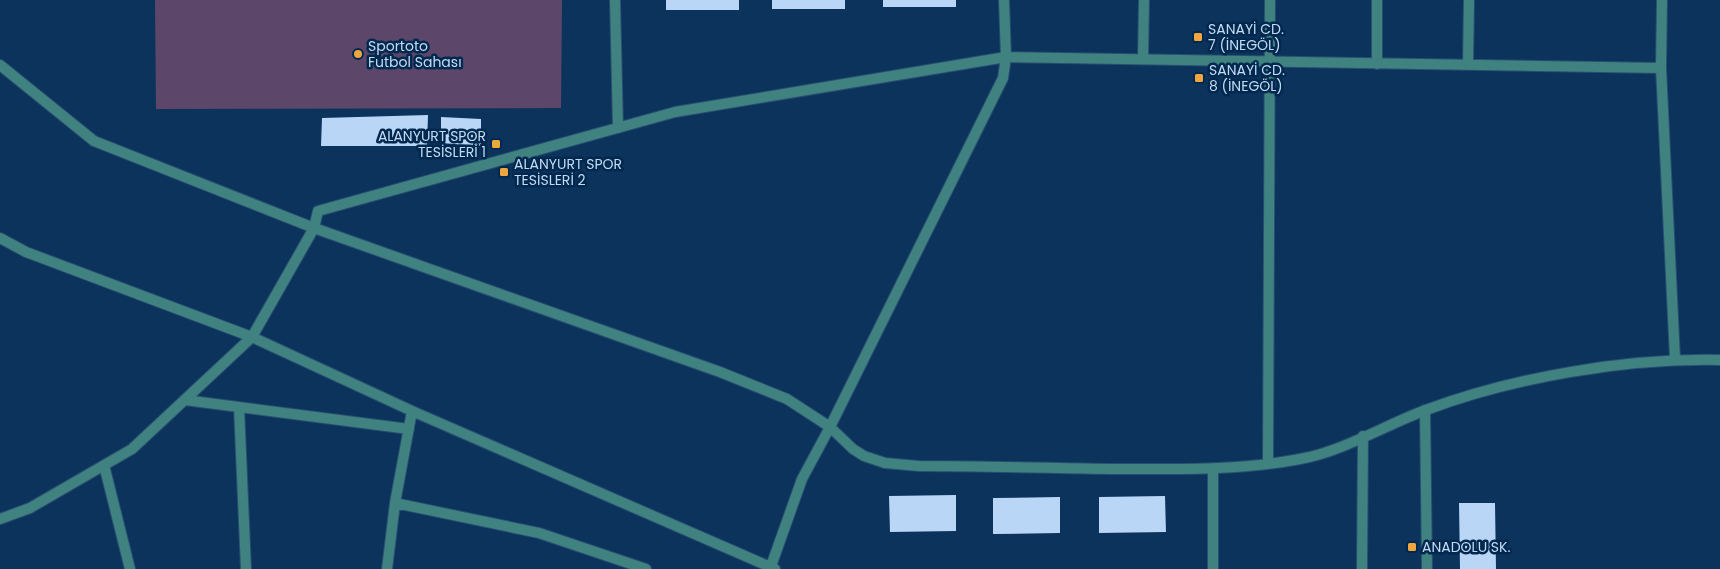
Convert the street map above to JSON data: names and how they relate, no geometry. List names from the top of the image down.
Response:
{
  "places": {
    "transit": [
      "SANAYİ CD. 7 (İNEGÖL)",
      "SANAYİ CD. 8 (İNEGÖL)",
      "ALANYURT SPOR TESİSLERİ 1",
      "ALANYURT SPOR TESİSLERİ 2",
      "ANADOLU SK."
    ],
    "other": ["Sportoto Futbol Sahası"]
  }
}
